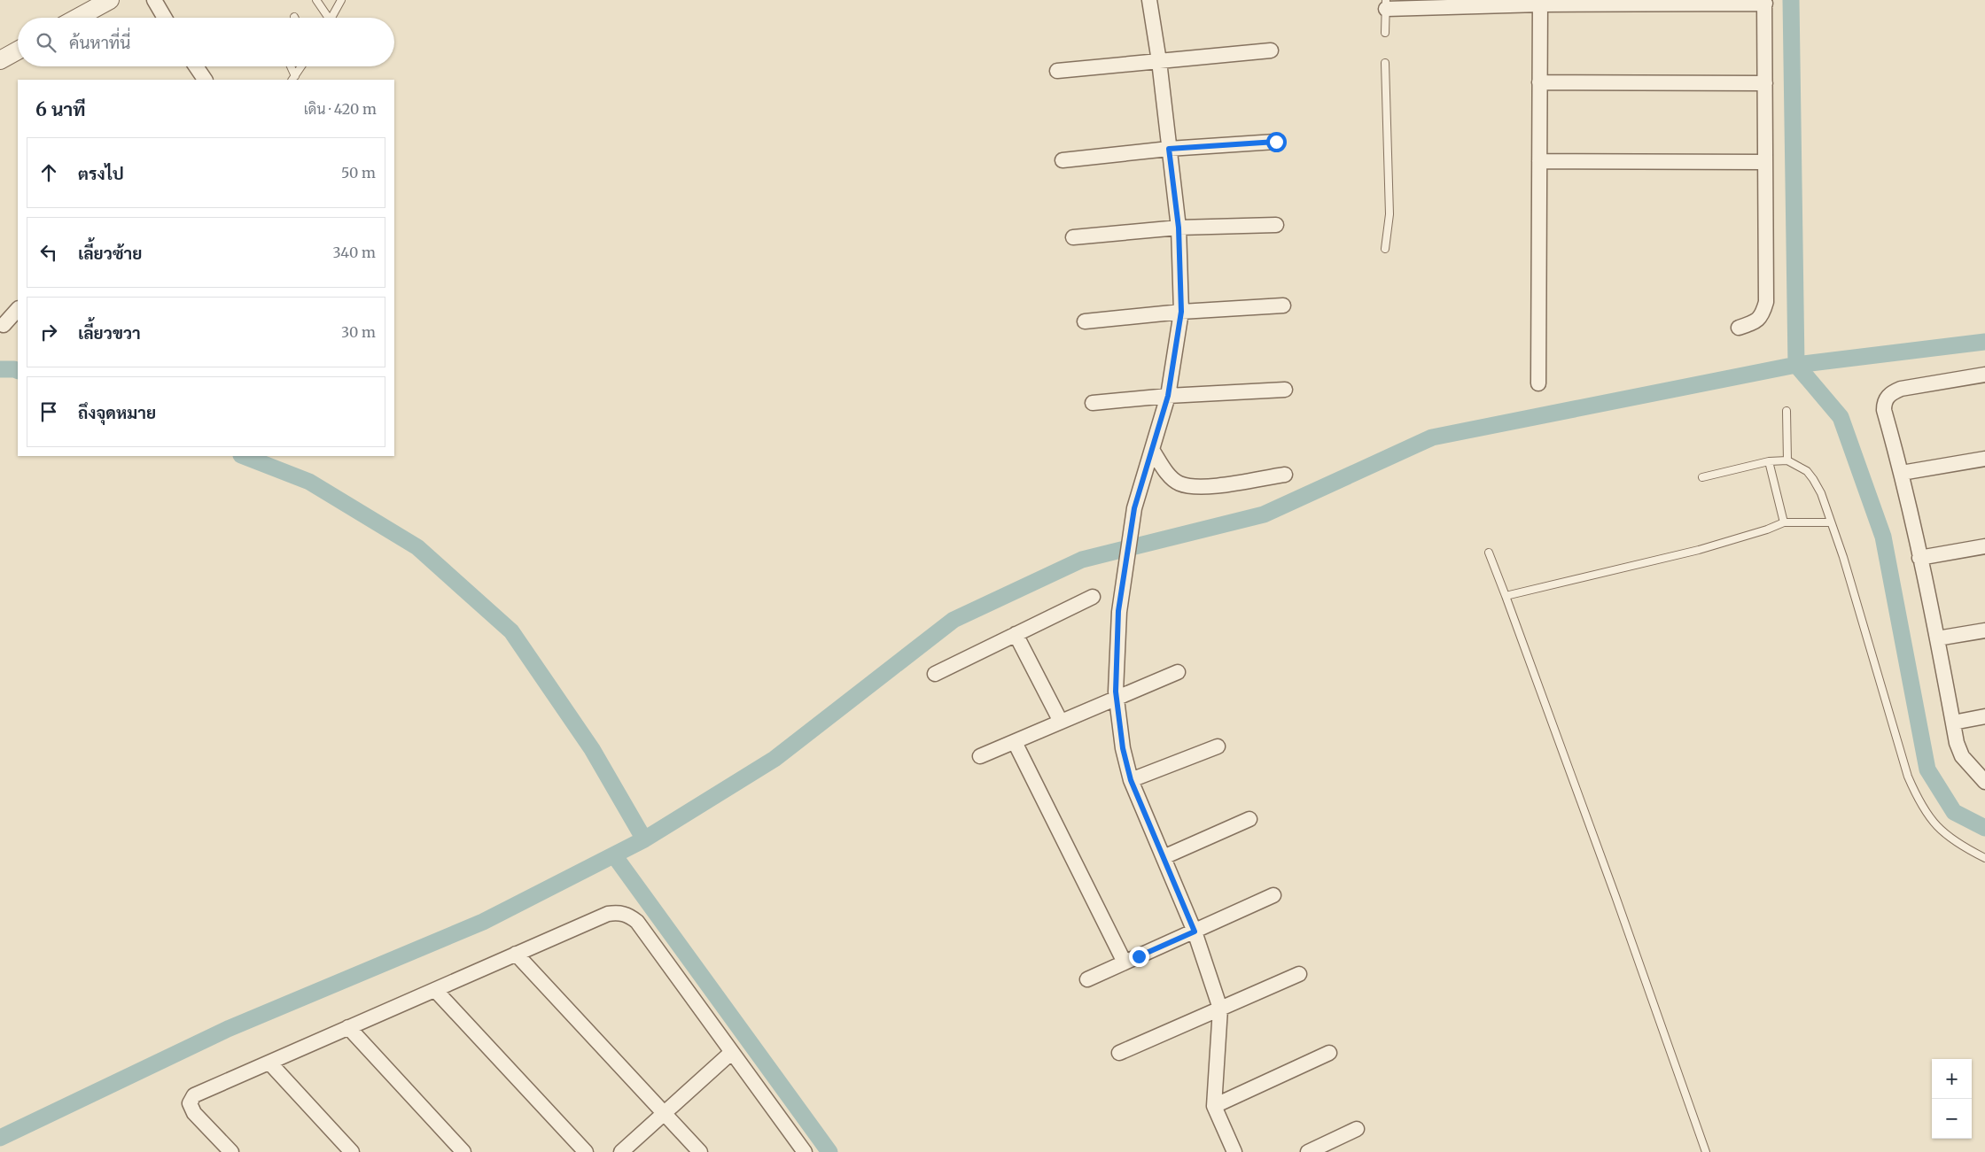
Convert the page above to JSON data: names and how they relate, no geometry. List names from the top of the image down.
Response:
{
  "page": {
    "search": "ค้นหาที่นี่",
    "heading": ["6 นาที", "เดิน · 420 m"],
    "list": [
      ["ตรงไป", "50 m"],
      ["เลี้ยวซ้าย", "340 m"],
      ["เลี้ยวขวา", "30 m"],
      "ถึงจุดหมาย"
    ],
    "map_buttons": ["+", "−"]
  }
}
